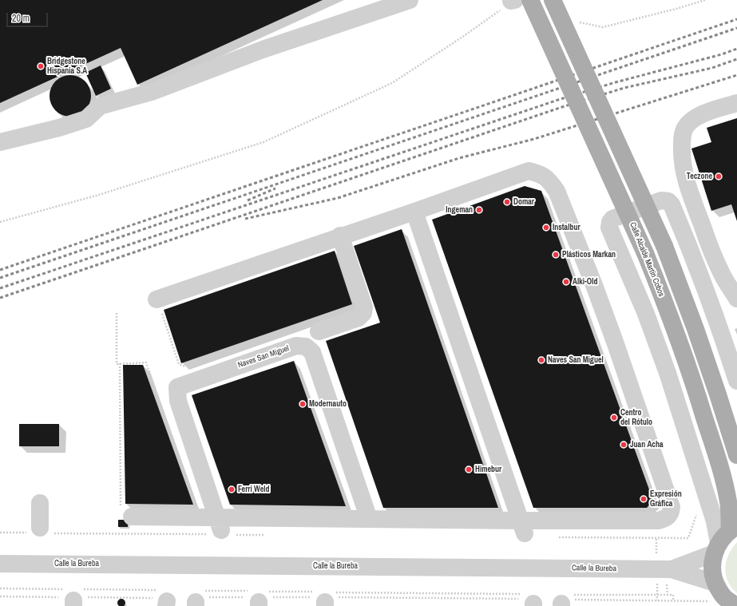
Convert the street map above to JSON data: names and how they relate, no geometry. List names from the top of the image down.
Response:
{
  "streets": {
    "main road": ["Calle Alcalde Martín Cobos"],
    "street": ["Naves San Miguel", "Calle la Bureba"]
  },
  "places": [
    "Bridgestone Hispania S.A",
    "Teczone",
    "Domar",
    "Ingeman",
    "Instalbur",
    "Plásticos Markan",
    "Alki-Old",
    "Naves San Miguel",
    "Modernauto",
    "Centro del Rótulo",
    "Juan Acha",
    "Himebur",
    "Ferri Weld",
    "Expresión Gráfica"
  ],
  "scale_bar": "20 m"
}
